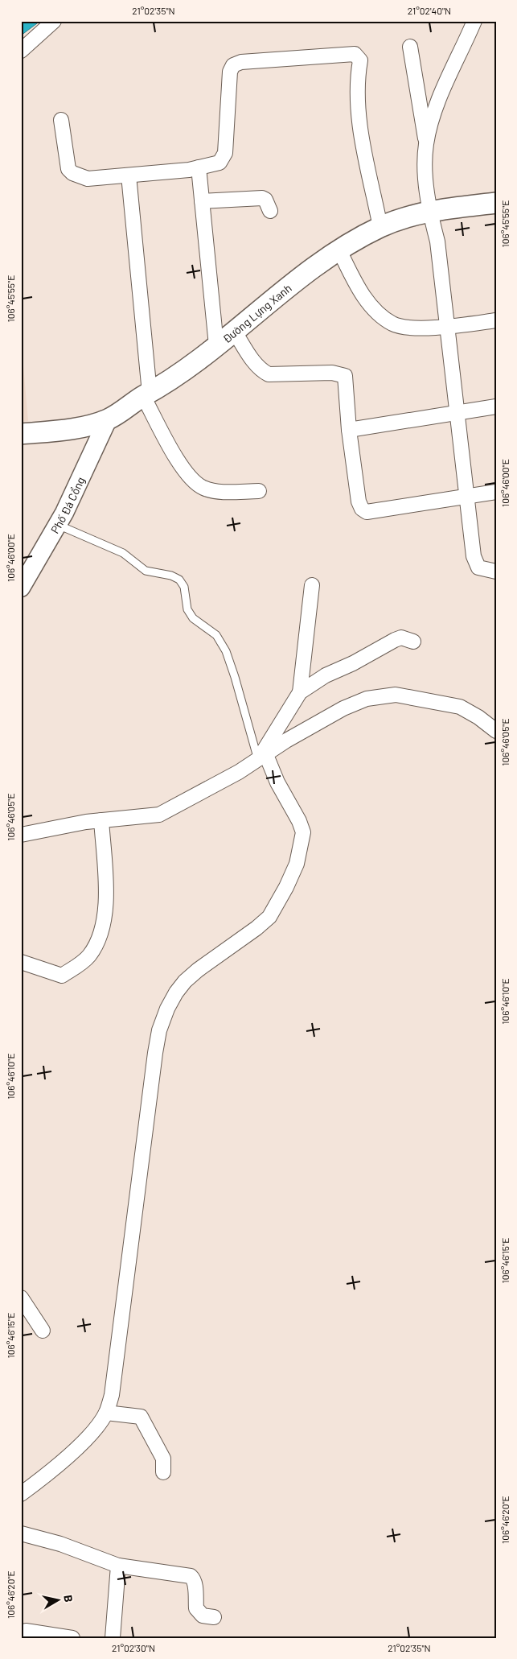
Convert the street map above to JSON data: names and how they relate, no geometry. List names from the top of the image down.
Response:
{
  "streets": {
    "main road": ["Đường Lựng Xanh"],
    "street": ["Phố Đá Cổng"]
  },
  "crossings": [
    ["Đường Lựng Xanh", "Phố Đá Cổng"]
  ],
  "north": "right",
  "coordinates": [
    "21°02'35\"N",
    "21°02'40\"N",
    "106°45'55\"E",
    "106°46'00\"E",
    "106°46'05\"E",
    "106°46'10\"E",
    "106°46'15\"E",
    "106°46'20\"E",
    "21°02'30\"N"
  ]
}
